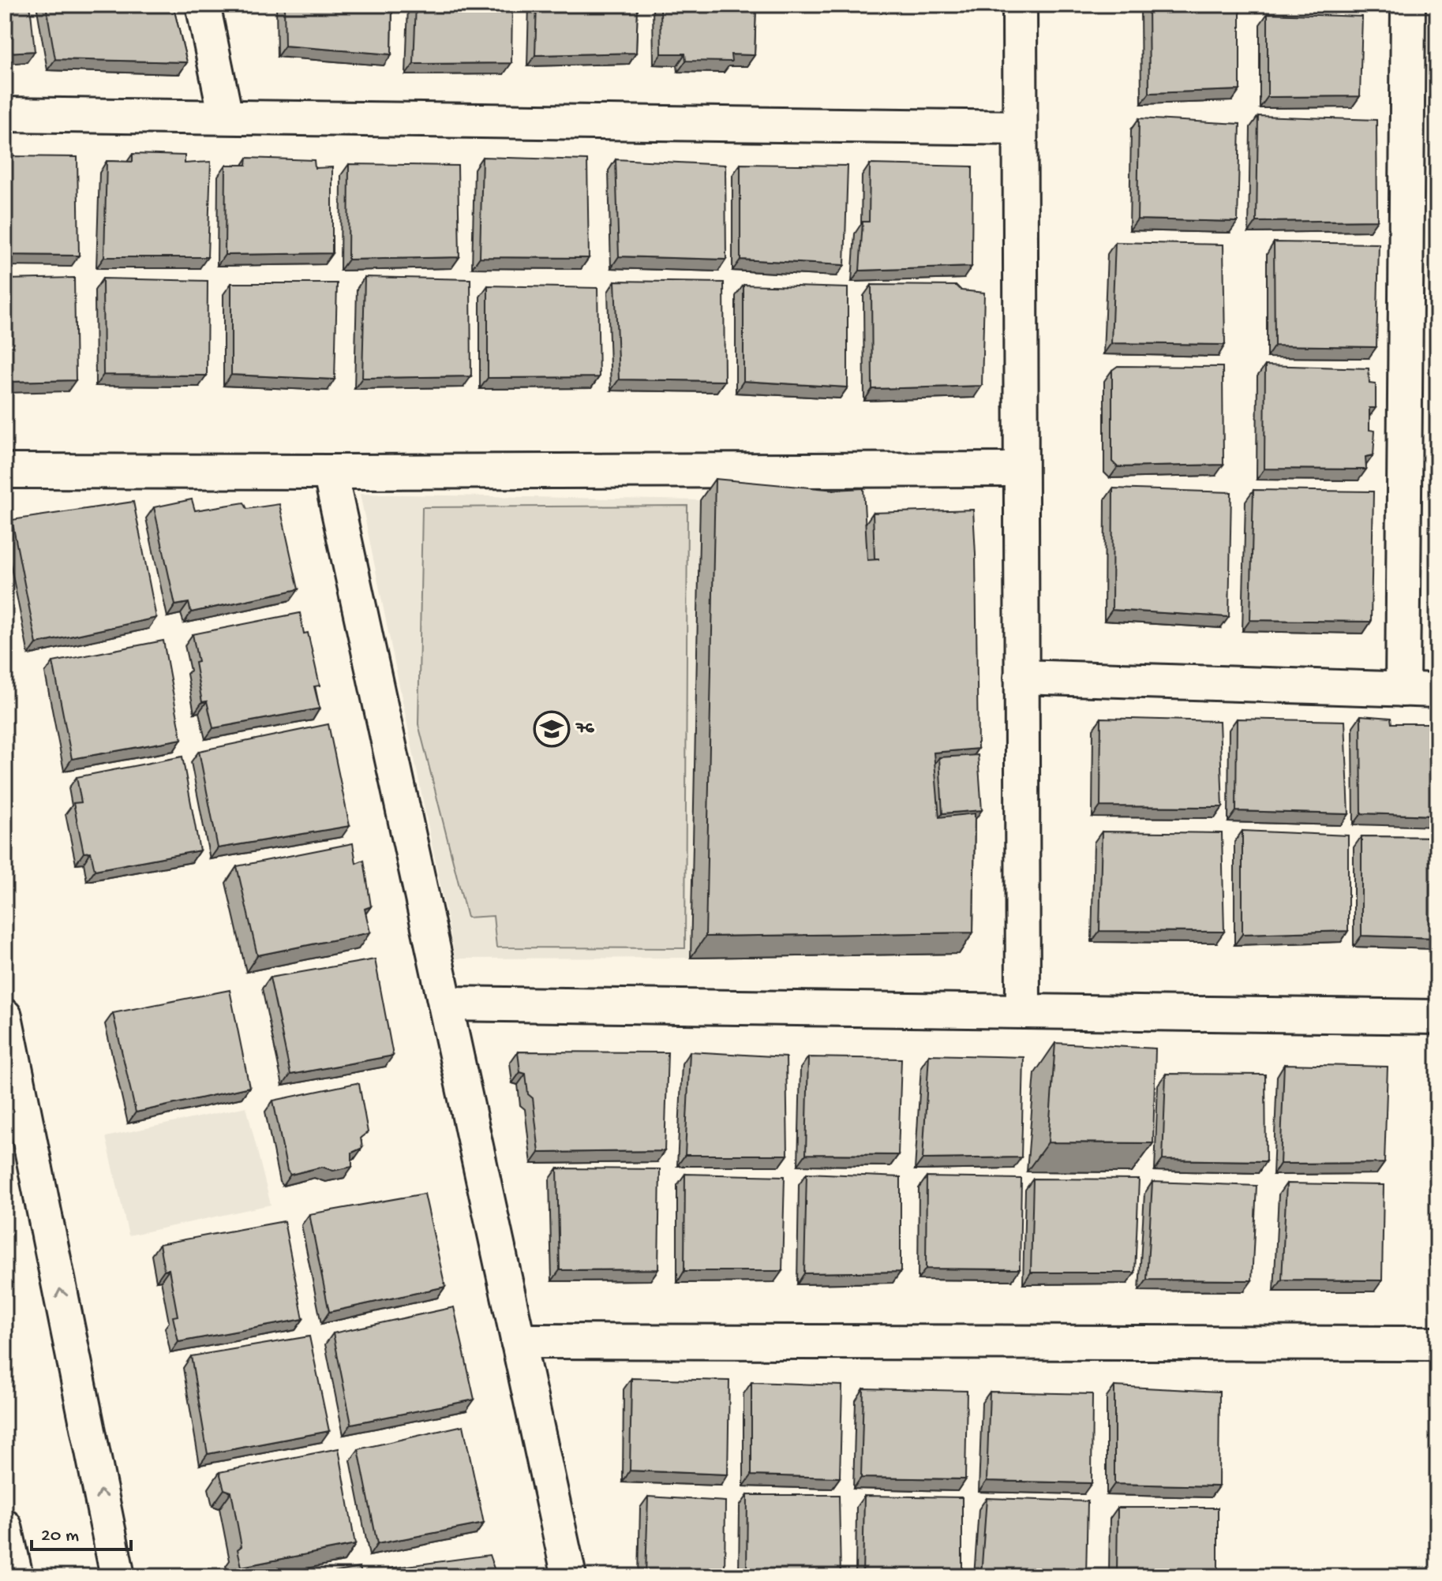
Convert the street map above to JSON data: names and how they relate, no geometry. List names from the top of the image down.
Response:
{
  "places": {
    "school or university": ["76"]
  },
  "scale_bar": "20 m"
}
